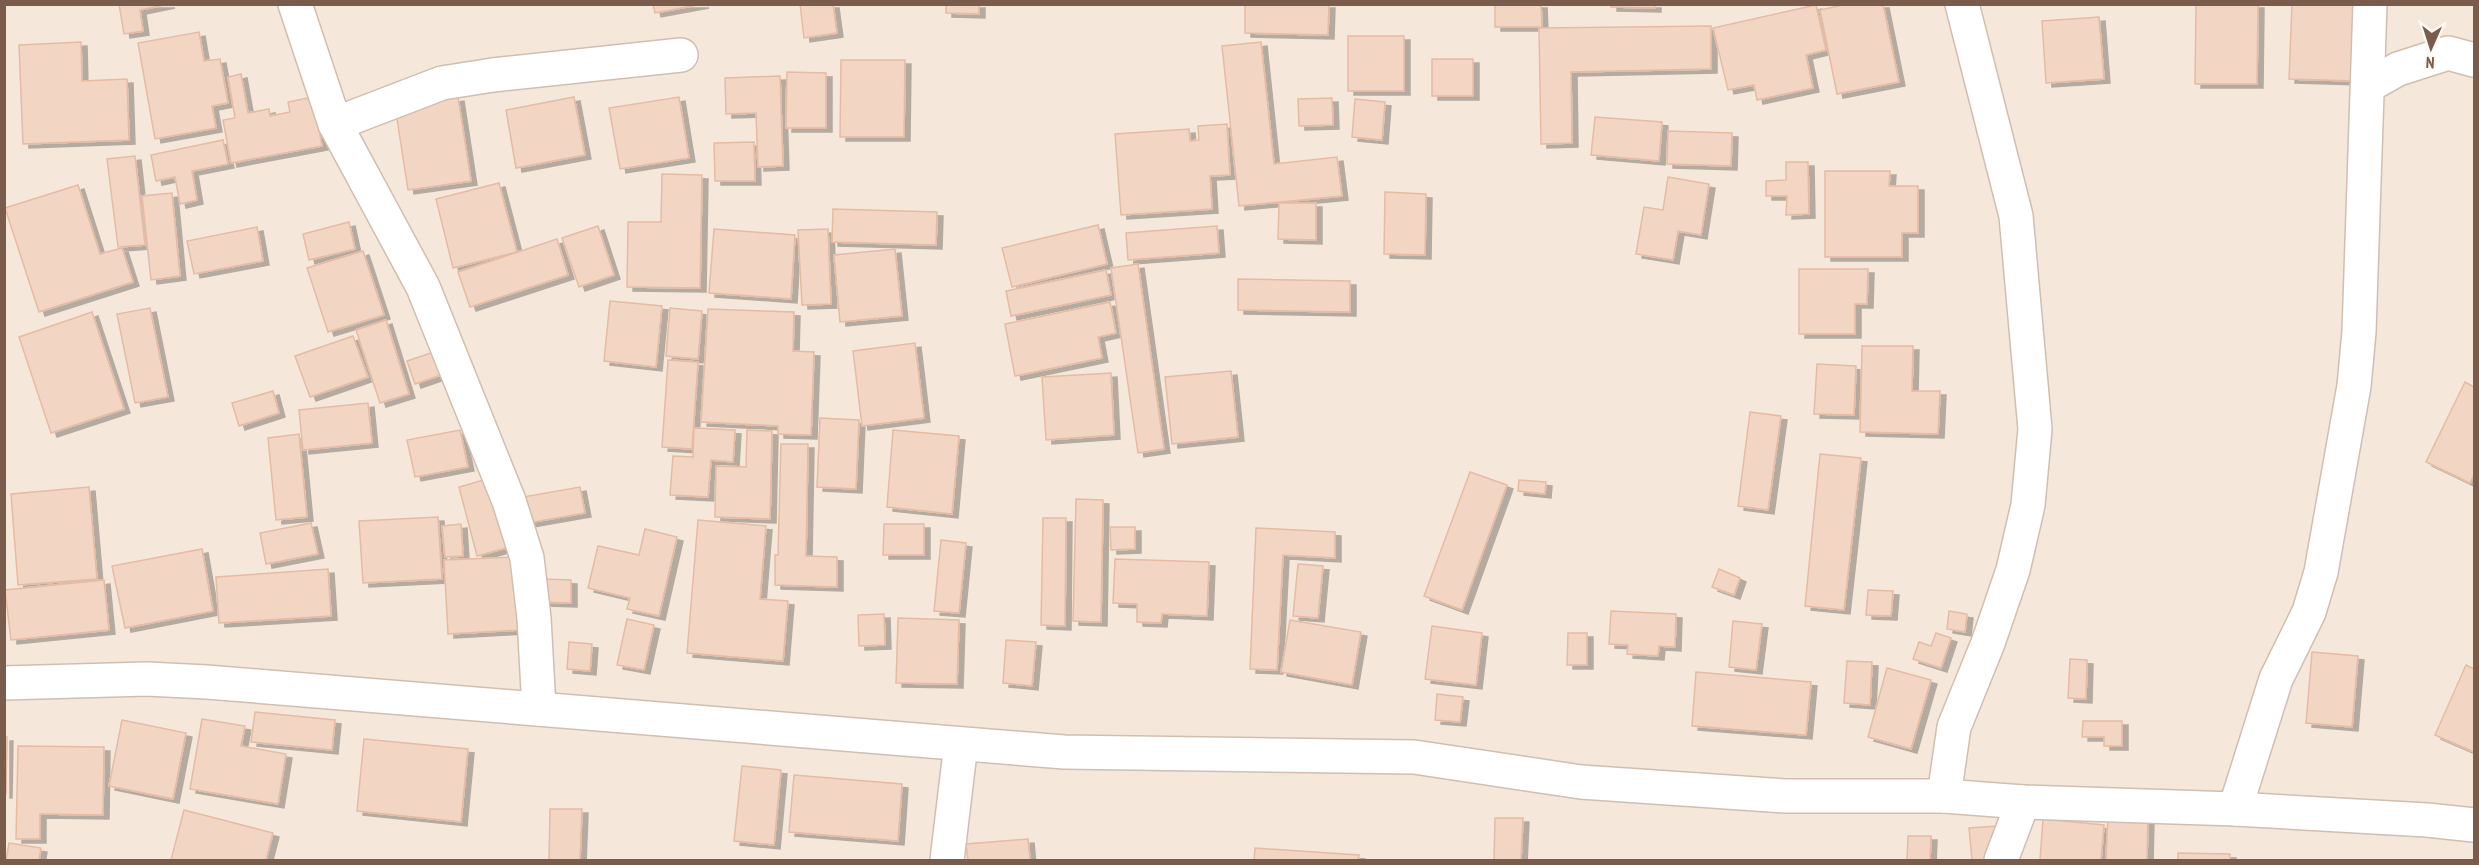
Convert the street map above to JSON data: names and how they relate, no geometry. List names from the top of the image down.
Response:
{
  "north": "bottom"
}
